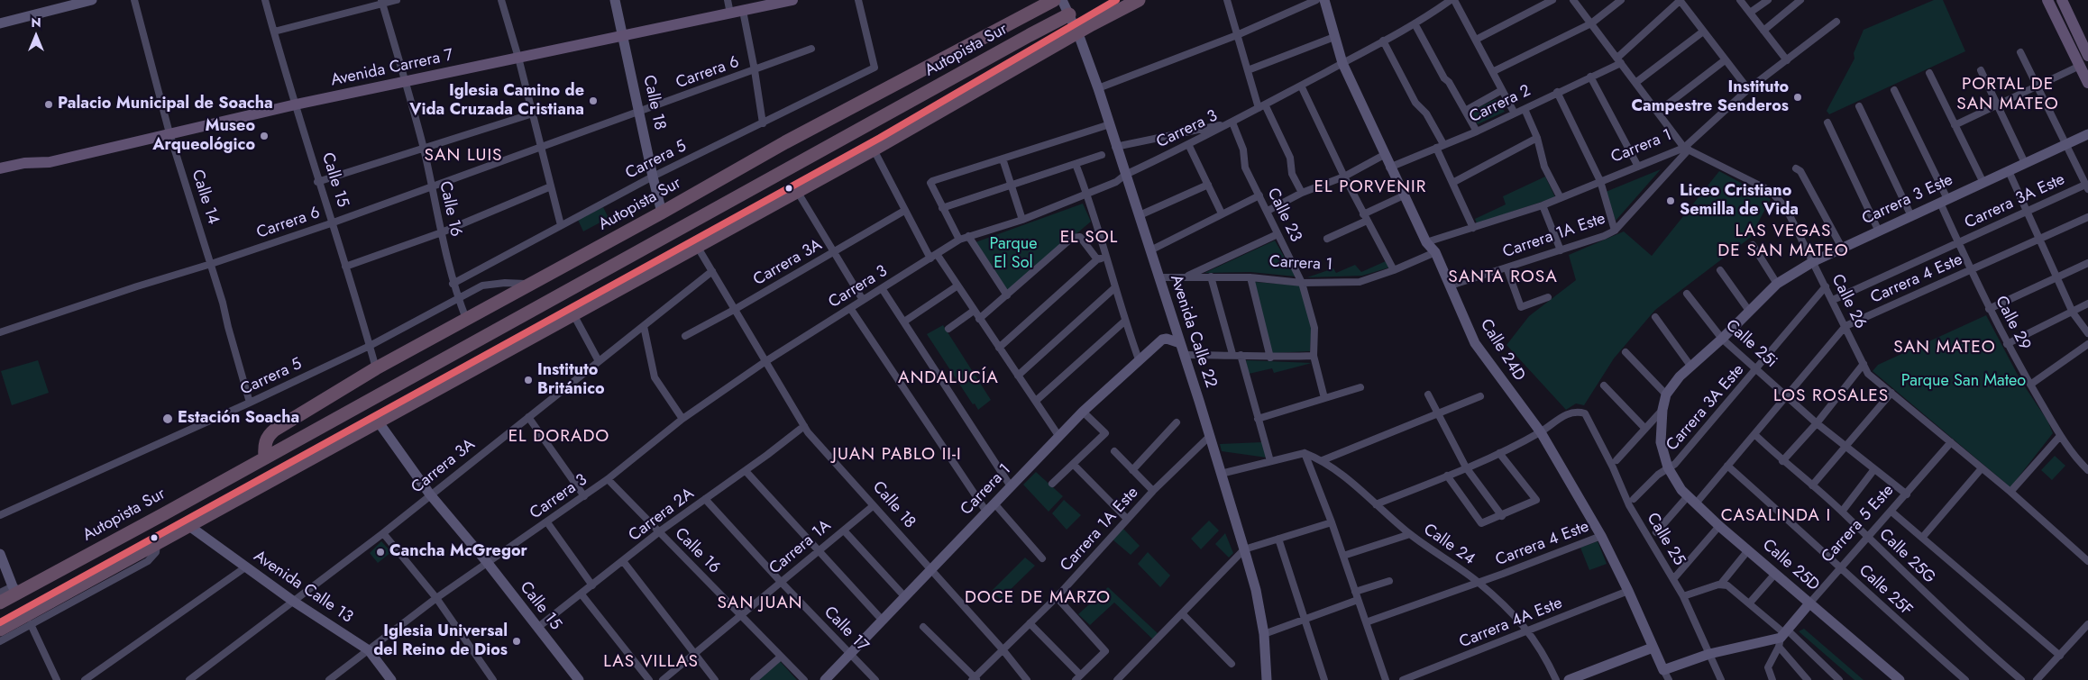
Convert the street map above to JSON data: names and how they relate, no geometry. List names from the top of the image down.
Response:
{
  "streets": {
    "highway": ["Autopista Sur"],
    "main road": ["Avenida Carrera 7"],
    "street": [
      "Carrera 6",
      "Calle 18",
      "Carrera 2",
      "Carrera 3",
      "Carrera 1",
      "Carrera 5",
      "Calle 15",
      "Calle 14",
      "Carrera 3 Este",
      "Carrera 3A Este",
      "Calle 16",
      "Calle 23",
      "Carrera 1A Este",
      "Carrera 3A",
      "Carrera 4 Este",
      "Calle 26",
      "Calle 29",
      "Avenida Calle 22",
      "Calle 25i",
      "Calle 24D",
      "Carrera 2A",
      "Carrera 5 Este",
      "Calle 25",
      "Calle 24",
      "Carrera 1A",
      "Calle 25G",
      "Calle 25D",
      "Avenida Calle 13",
      "Calle 25F",
      "Carrera 4A Este",
      "Calle 17"
    ]
  },
  "crossings": [
    ["Autopista Sur", "Calle 18"],
    ["Autopista Sur", "Carrera 5"],
    ["Autopista Sur", "Calle 15"],
    ["Autopista Sur", "Calle 16"],
    ["Autopista Sur", "Avenida Calle 22"],
    ["Avenida Carrera 7", "Calle 18"],
    ["Avenida Carrera 7", "Calle 15"],
    ["Avenida Carrera 7", "Calle 14"],
    ["Avenida Carrera 7", "Calle 16"],
    ["Carrera 6", "Calle 18"],
    ["Carrera 6", "Calle 15"],
    ["Carrera 6", "Calle 14"],
    ["Carrera 6", "Calle 16"],
    ["Calle 18", "Carrera 3"],
    ["Calle 18", "Carrera 1"],
    ["Calle 18", "Carrera 5"],
    ["Calle 18", "Carrera 1A Este"],
    ["Calle 18", "Carrera 3A"],
    ["Calle 18", "Carrera 2A"],
    ["Calle 18", "Carrera 1A"],
    ["Carrera 2", "Calle 26"],
    ["Carrera 2", "Calle 24D"],
    ["Carrera 3", "Calle 15"],
    ["Carrera 3", "Calle 16"],
    ["Carrera 3", "Calle 23"],
    ["Carrera 3", "Avenida Calle 22"],
    ["Carrera 3", "Calle 24D"],
    ["Carrera 3", "Avenida Calle 13"],
    ["Carrera 1", "Calle 23"],
    ["Carrera 1", "Carrera 1A Este"],
    ["Carrera 1", "Calle 26"],
    ["Carrera 1", "Avenida Calle 22"],
    ["Carrera 1", "Calle 24D"],
    ["Carrera 1", "Calle 17"],
    ["Carrera 5", "Calle 15"],
    ["Carrera 5", "Calle 14"],
    ["Carrera 5", "Calle 16"],
    ["Calle 15", "Carrera 3A"],
    ["Calle 15", "Carrera 2A"],
    ["Carrera 3 Este", "Calle 26"],
    ["Carrera 3 Este", "Calle 29"],
    ["Carrera 3 Este", "Calle 25i"],
    ["Carrera 3 Este", "Calle 25D"],
    ["Carrera 3A Este", "Calle 26"],
    ["Carrera 3A Este", "Calle 29"],
    ["Carrera 3A Este", "Calle 25i"],
    ["Carrera 3A Este", "Calle 25D"],
    ["Calle 16", "Carrera 2A"],
    ["Calle 16", "Carrera 1A"],
    ["Carrera 1A Este", "Calle 26"],
    ["Carrera 1A Este", "Avenida Calle 22"],
    ["Carrera 1A Este", "Calle 24D"],
    ["Carrera 3A", "Avenida Calle 13"],
    ["Carrera 4 Este", "Calle 26"],
    ["Carrera 4 Este", "Calle 29"],
    ["Carrera 4 Este", "Calle 25i"],
    ["Carrera 4 Este", "Calle 24D"],
    ["Carrera 4 Este", "Calle 24"],
    ["Carrera 4 Este", "Calle 25G"],
    ["Carrera 4 Este", "Calle 25D"],
    ["Carrera 4 Este", "Calle 25F"],
    ["Calle 26", "Carrera 5 Este"],
    ["Calle 25i", "Carrera 5 Este"],
    ["Calle 24D", "Calle 25"],
    ["Calle 24D", "Carrera 4A Este"],
    ["Carrera 2A", "Calle 17"],
    ["Carrera 5 Este", "Calle 25G"],
    ["Carrera 5 Este", "Calle 25D"],
    ["Carrera 5 Este", "Calle 25F"],
    ["Calle 24", "Carrera 4A Este"],
    ["Carrera 1A", "Calle 17"]
  ],
  "districts": [
    "PORTAL DE SAN MATEO",
    "SAN LUIS",
    "EL PORVENIR",
    "LAS VEGAS DE SAN MATEO",
    "EL SOL",
    "SANTA ROSA",
    "SAN MATEO",
    "ANDALUCÍA",
    "LOS ROSALES",
    "EL DORADO",
    "JUAN PABLO II-I",
    "CASALINDA I",
    "DOCE DE MARZO",
    "SAN JUAN",
    "LAS VILLAS"
  ],
  "parks": ["Parque El Sol", "Parque San Mateo"],
  "places": [
    "Instituto Campestre Senderos",
    "Iglesia Camino de Vida Cruzada Cristiana",
    "Palacio Municipal de Soacha",
    "Museo Arqueológico",
    "Liceo Cristiano Semilla de Vida",
    "Instituto Británico",
    "Estación Soacha",
    "Cancha McGregor",
    "Iglesia Universal del Reino de Dios"
  ],
  "north": "top"
}
